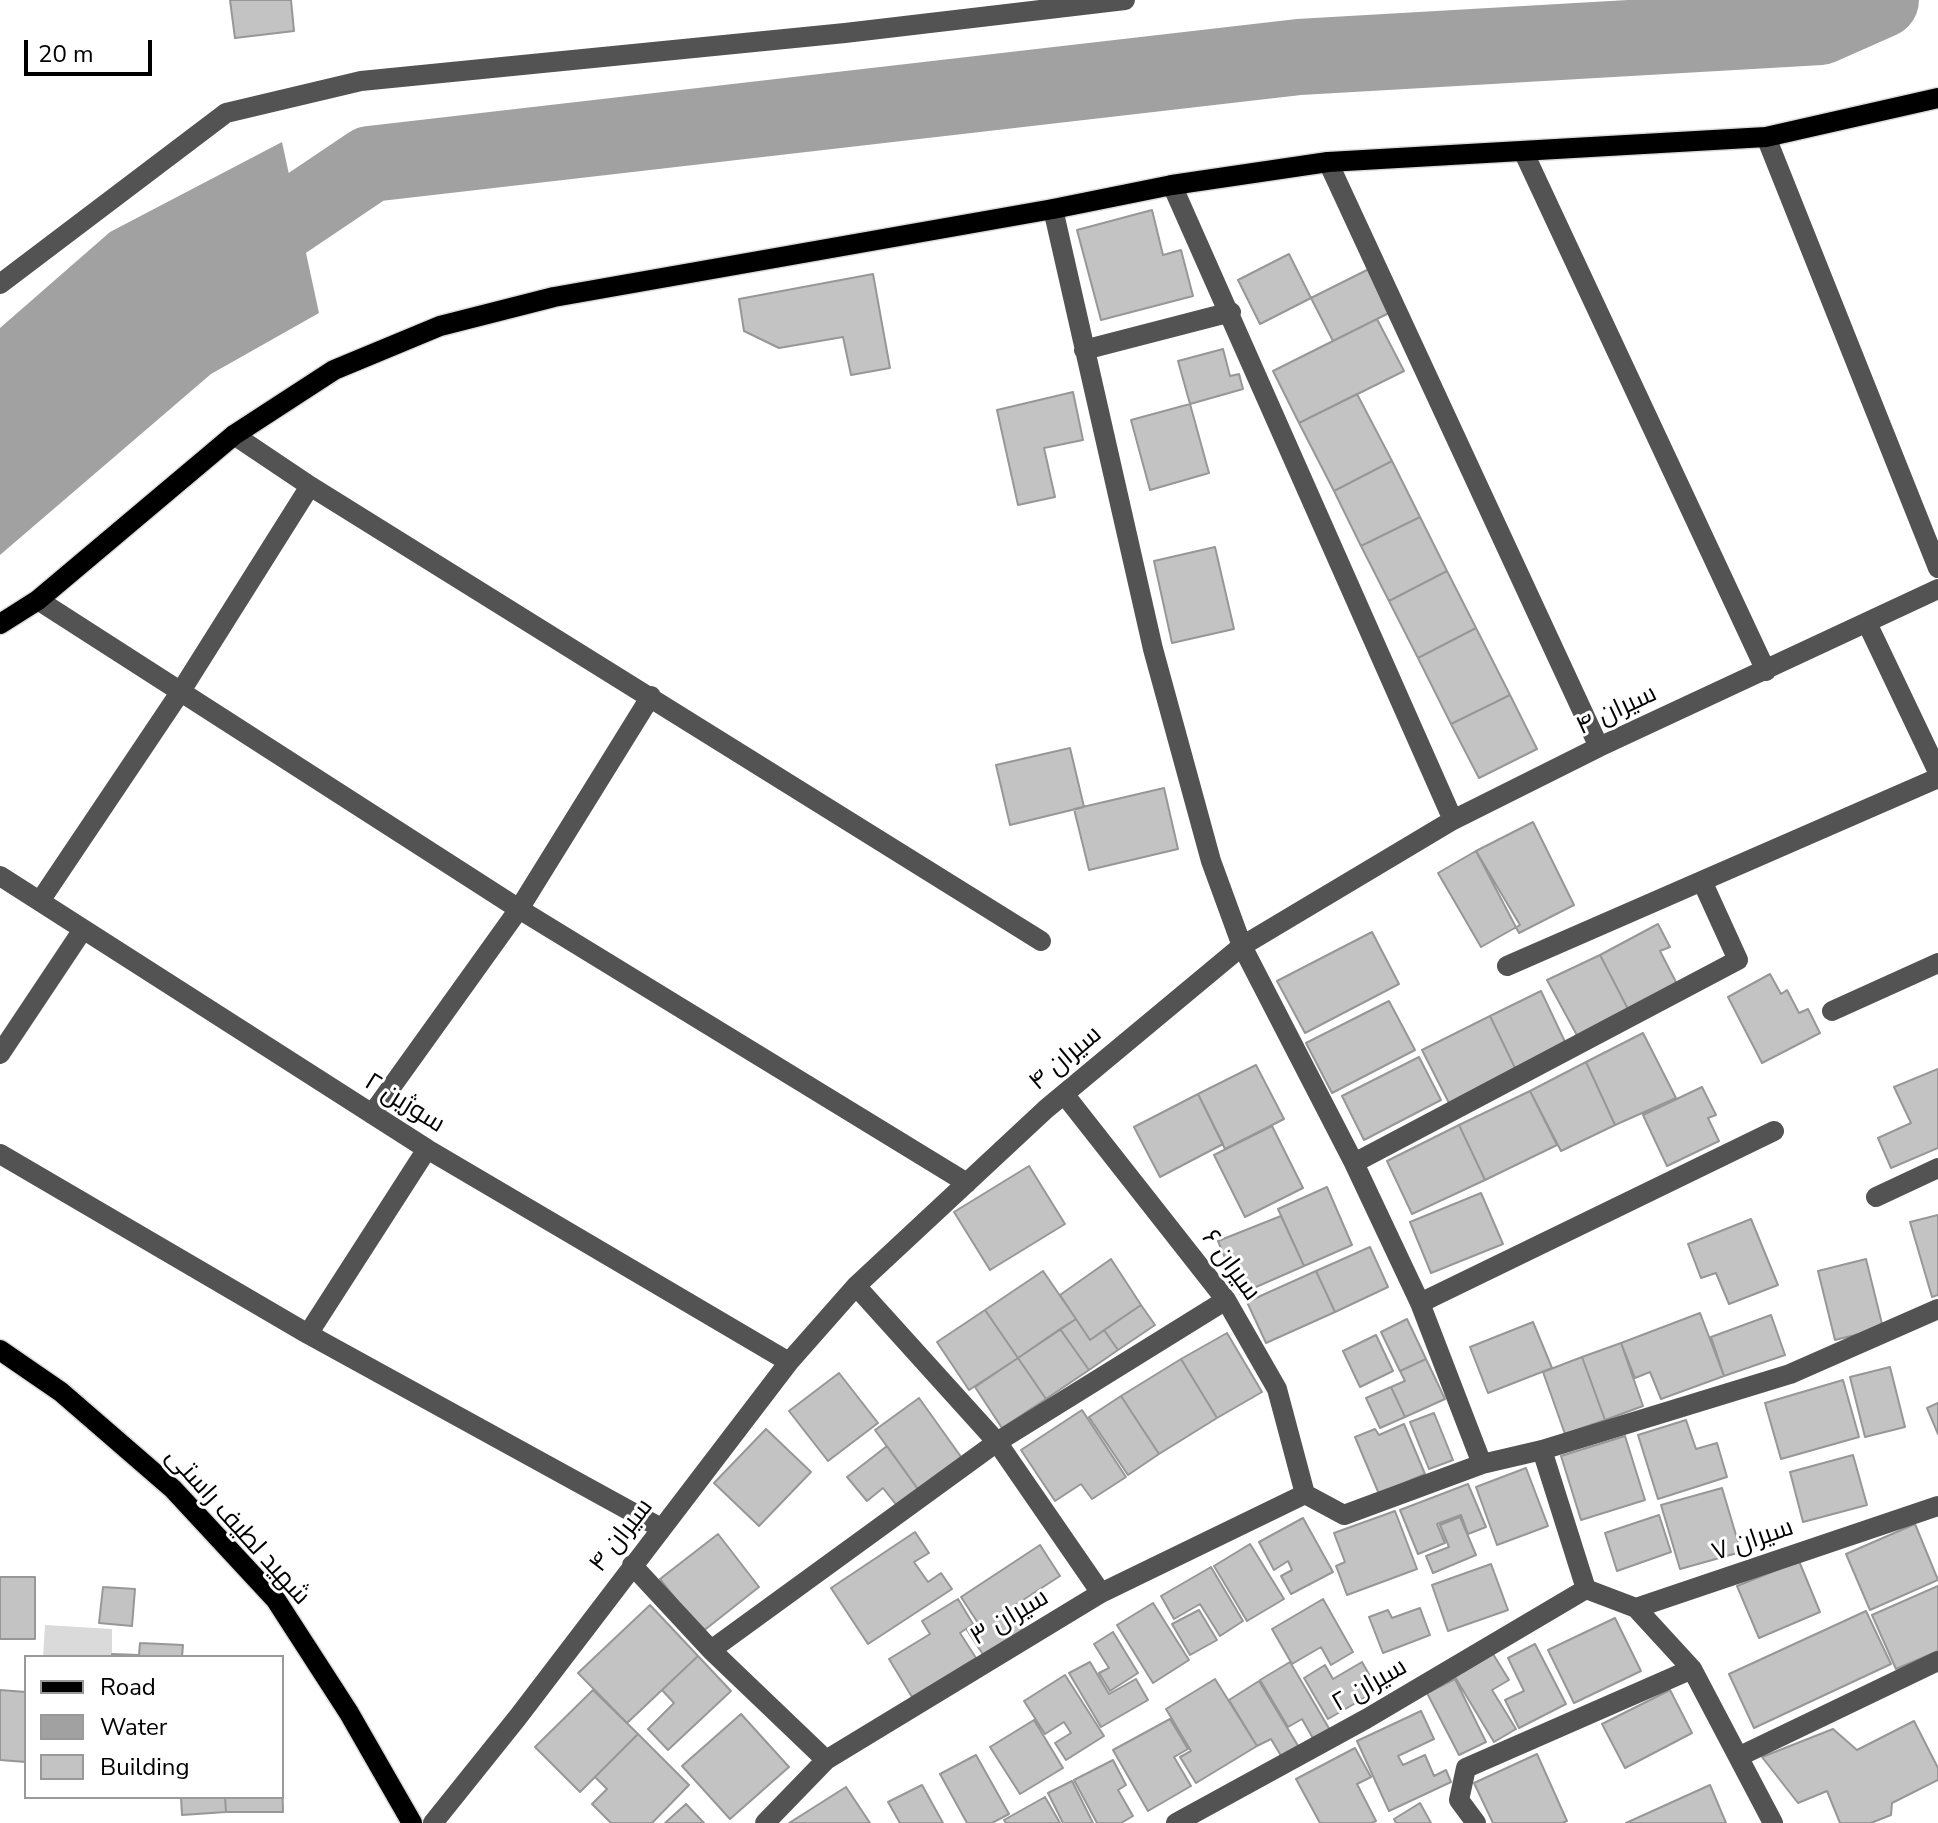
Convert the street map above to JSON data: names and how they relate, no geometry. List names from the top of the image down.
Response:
{
  "streets": {
    "main road": ["شهید لطیف راستی"],
    "street": [
      "سیران ۴",
      "سوژین ۲",
      "سیران ۶",
      "سیران ۷",
      "سیران ۳",
      "سیران ۲"
    ]
  },
  "crossings": [
    ["سیران ۴", "سوژین ۲"],
    ["سیران ۴", "سیران ۶"],
    ["سیران ۶", "سیران ۳"]
  ],
  "legend": ["Road", "Water", "Building"],
  "scale_bar": "20 m"
}
